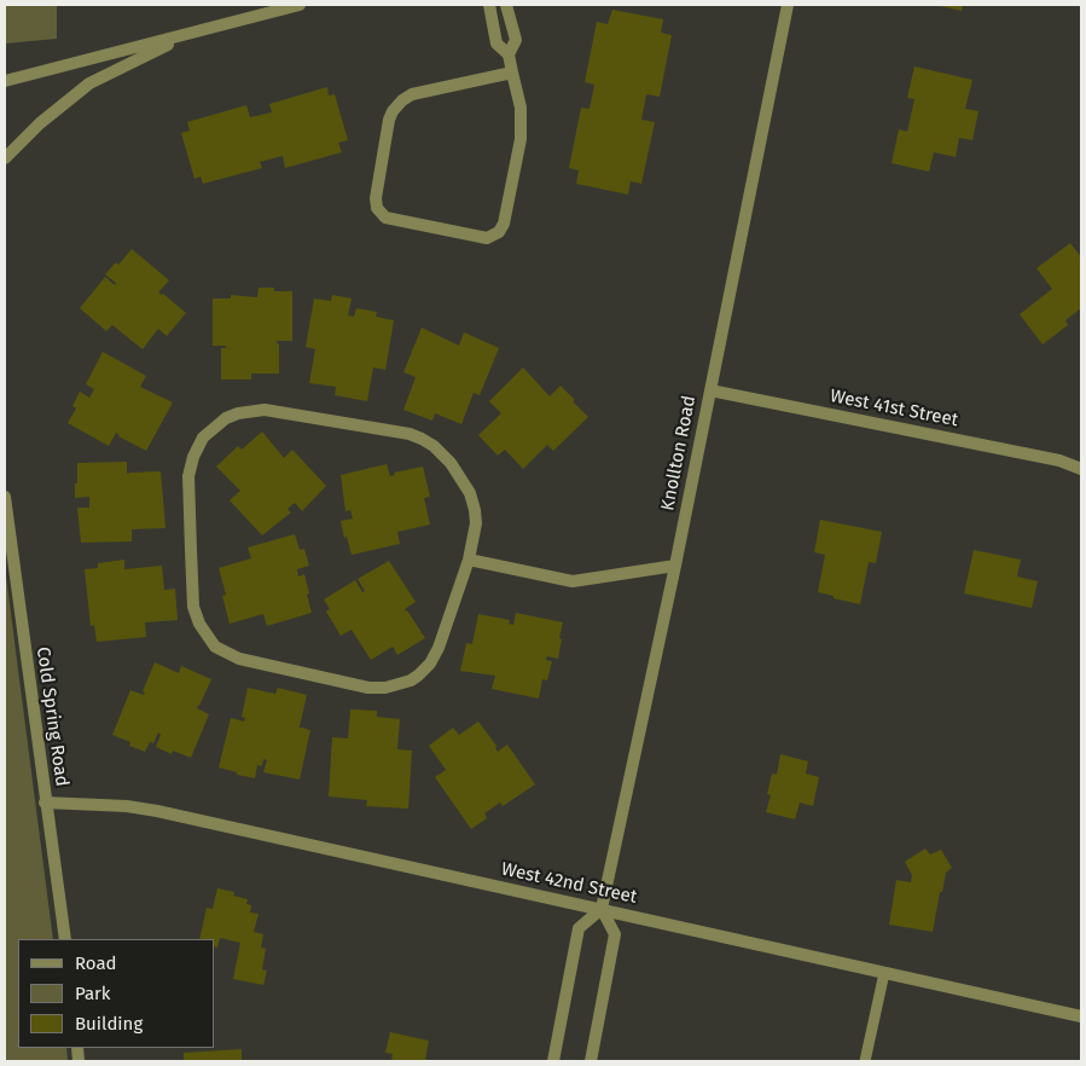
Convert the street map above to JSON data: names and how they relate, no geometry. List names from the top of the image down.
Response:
{
  "streets": {
    "street": [
      "West 41st Street",
      "Knollton Road",
      "Cold Spring Road",
      "West 42nd Street"
    ]
  },
  "crossings": [
    ["West 41st Street", "Knollton Road"],
    ["Knollton Road", "West 42nd Street"],
    ["Cold Spring Road", "West 42nd Street"]
  ],
  "legend": ["Road", "Park", "Building"]
}
